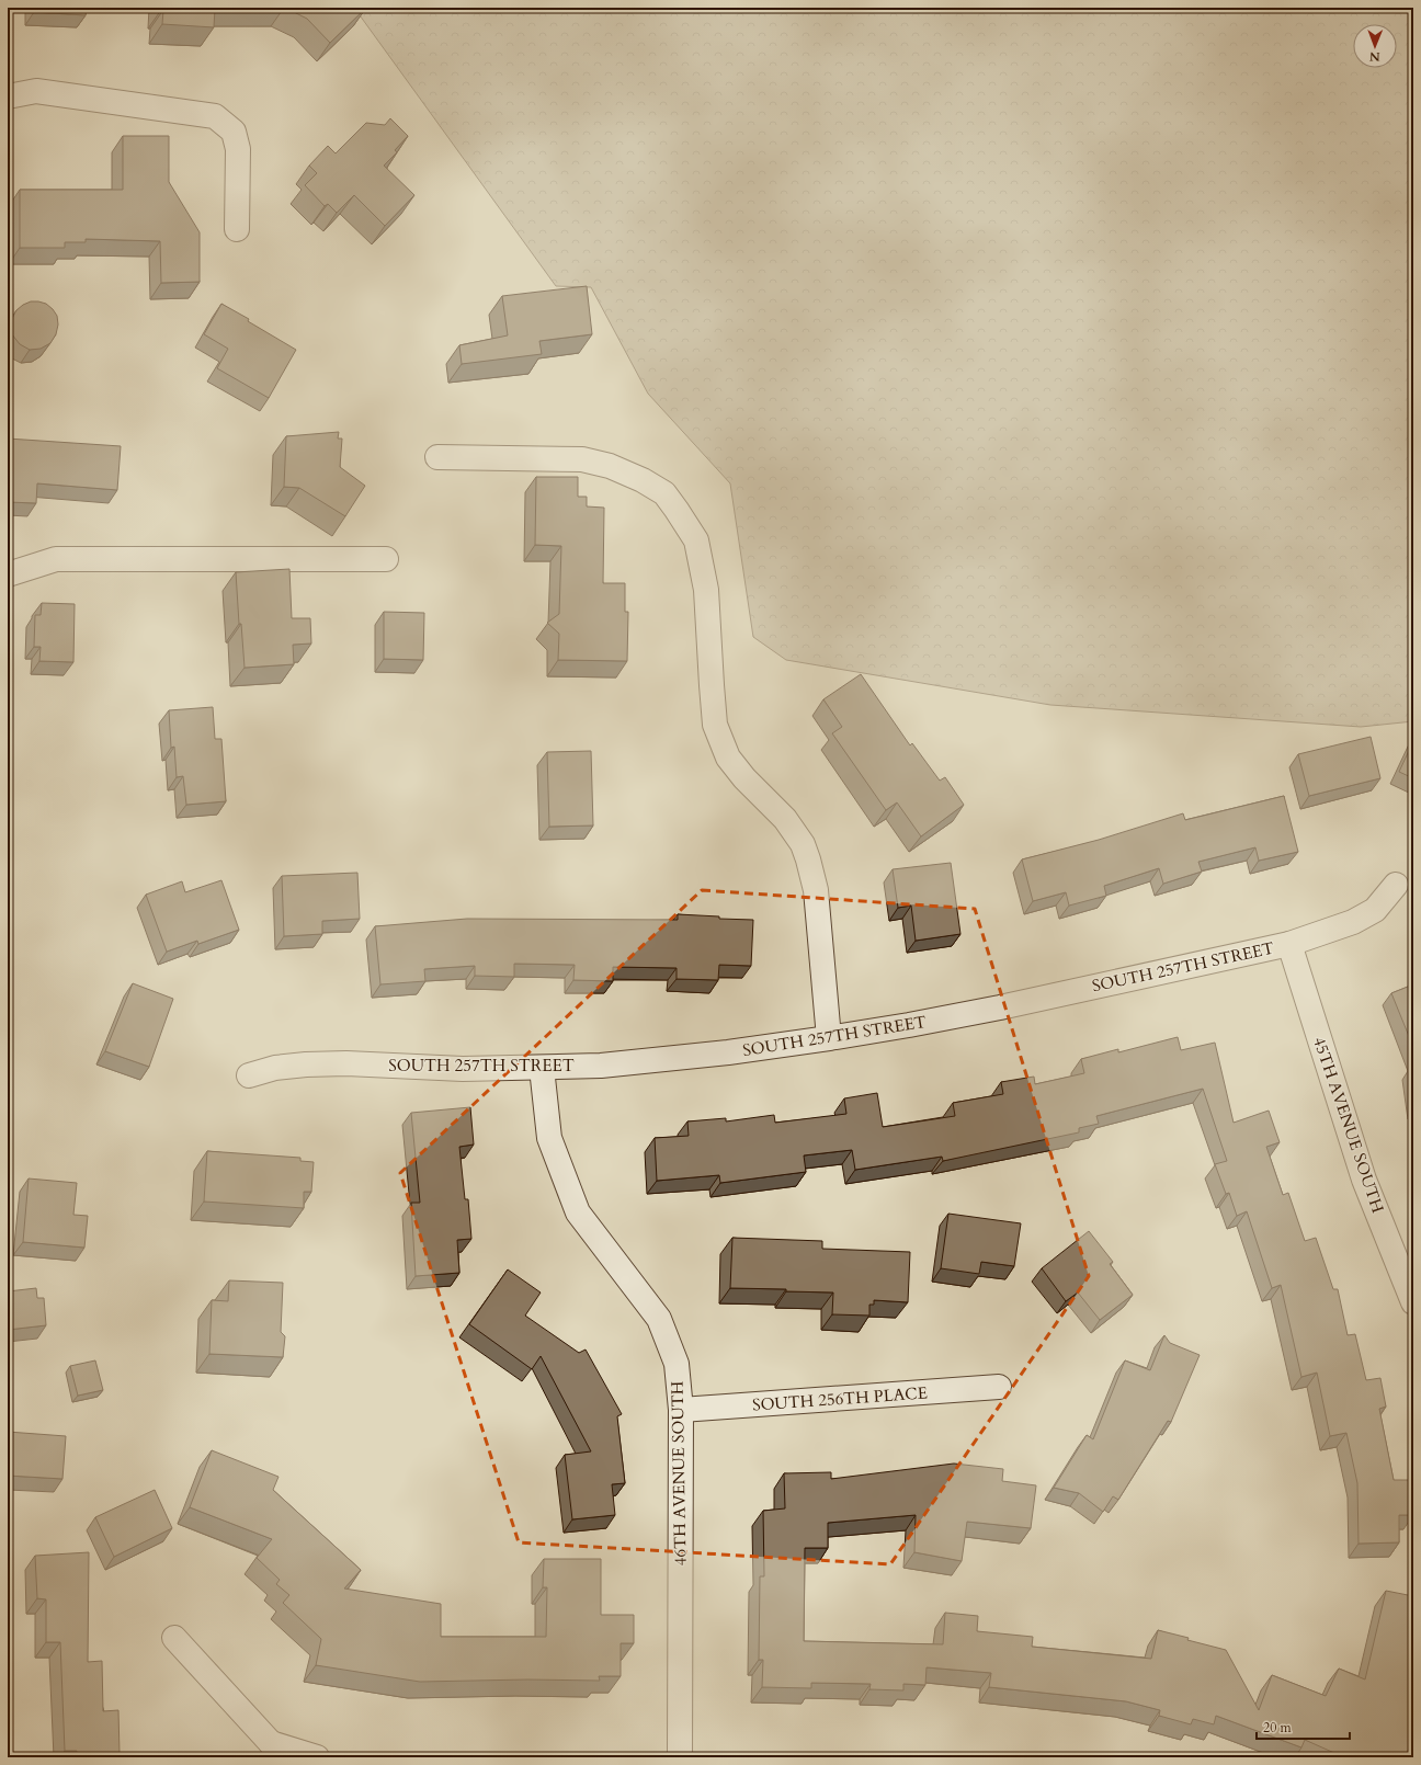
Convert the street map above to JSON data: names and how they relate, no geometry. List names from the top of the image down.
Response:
{
  "streets": {
    "street": [
      "SOUTH 257TH STREET",
      "45TH AVENUE SOUTH",
      "SOUTH 256TH PLACE",
      "46TH AVENUE SOUTH"
    ]
  },
  "crossings": [
    ["SOUTH 257TH STREET", "45TH AVENUE SOUTH"],
    ["SOUTH 257TH STREET", "46TH AVENUE SOUTH"],
    ["SOUTH 256TH PLACE", "46TH AVENUE SOUTH"]
  ],
  "scale_bar": "20 m",
  "north": "bottom"
}
